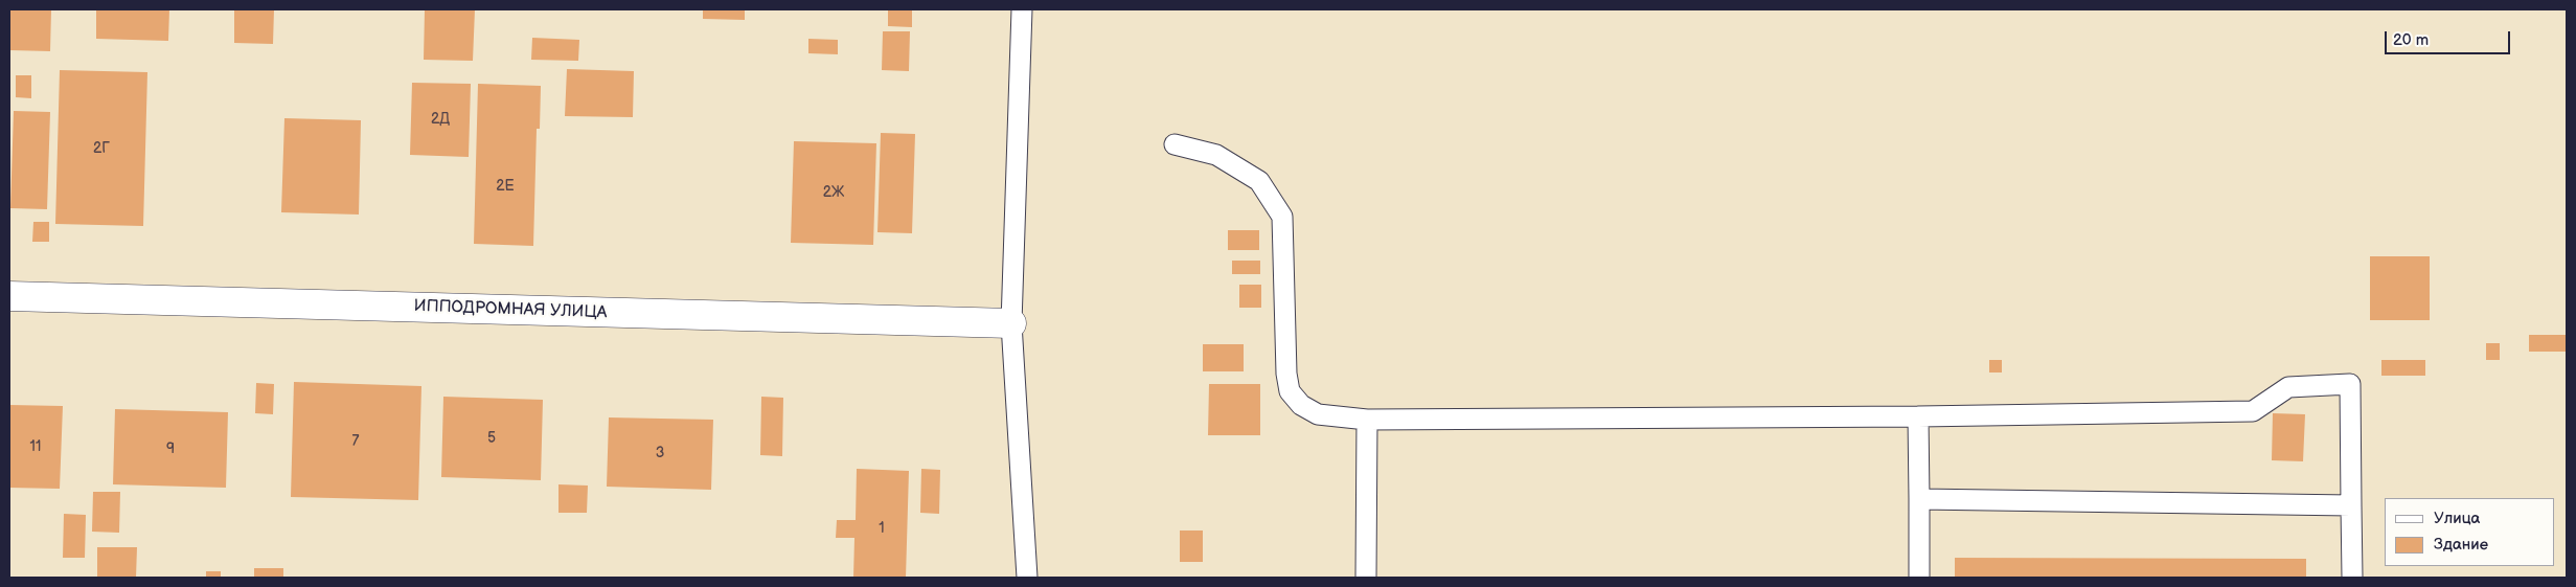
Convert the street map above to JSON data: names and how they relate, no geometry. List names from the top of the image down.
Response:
{
  "streets": {
    "street": ["ИППОДРОМНАЯ УЛИЦА"]
  },
  "house_numbers": [
    "2Д",
    "2Г",
    "2Е",
    "2Ж",
    "5",
    "7",
    "11",
    "9",
    "3",
    "1"
  ],
  "legend": ["Улица", "Здание"],
  "scale_bar": "20 m"
}
